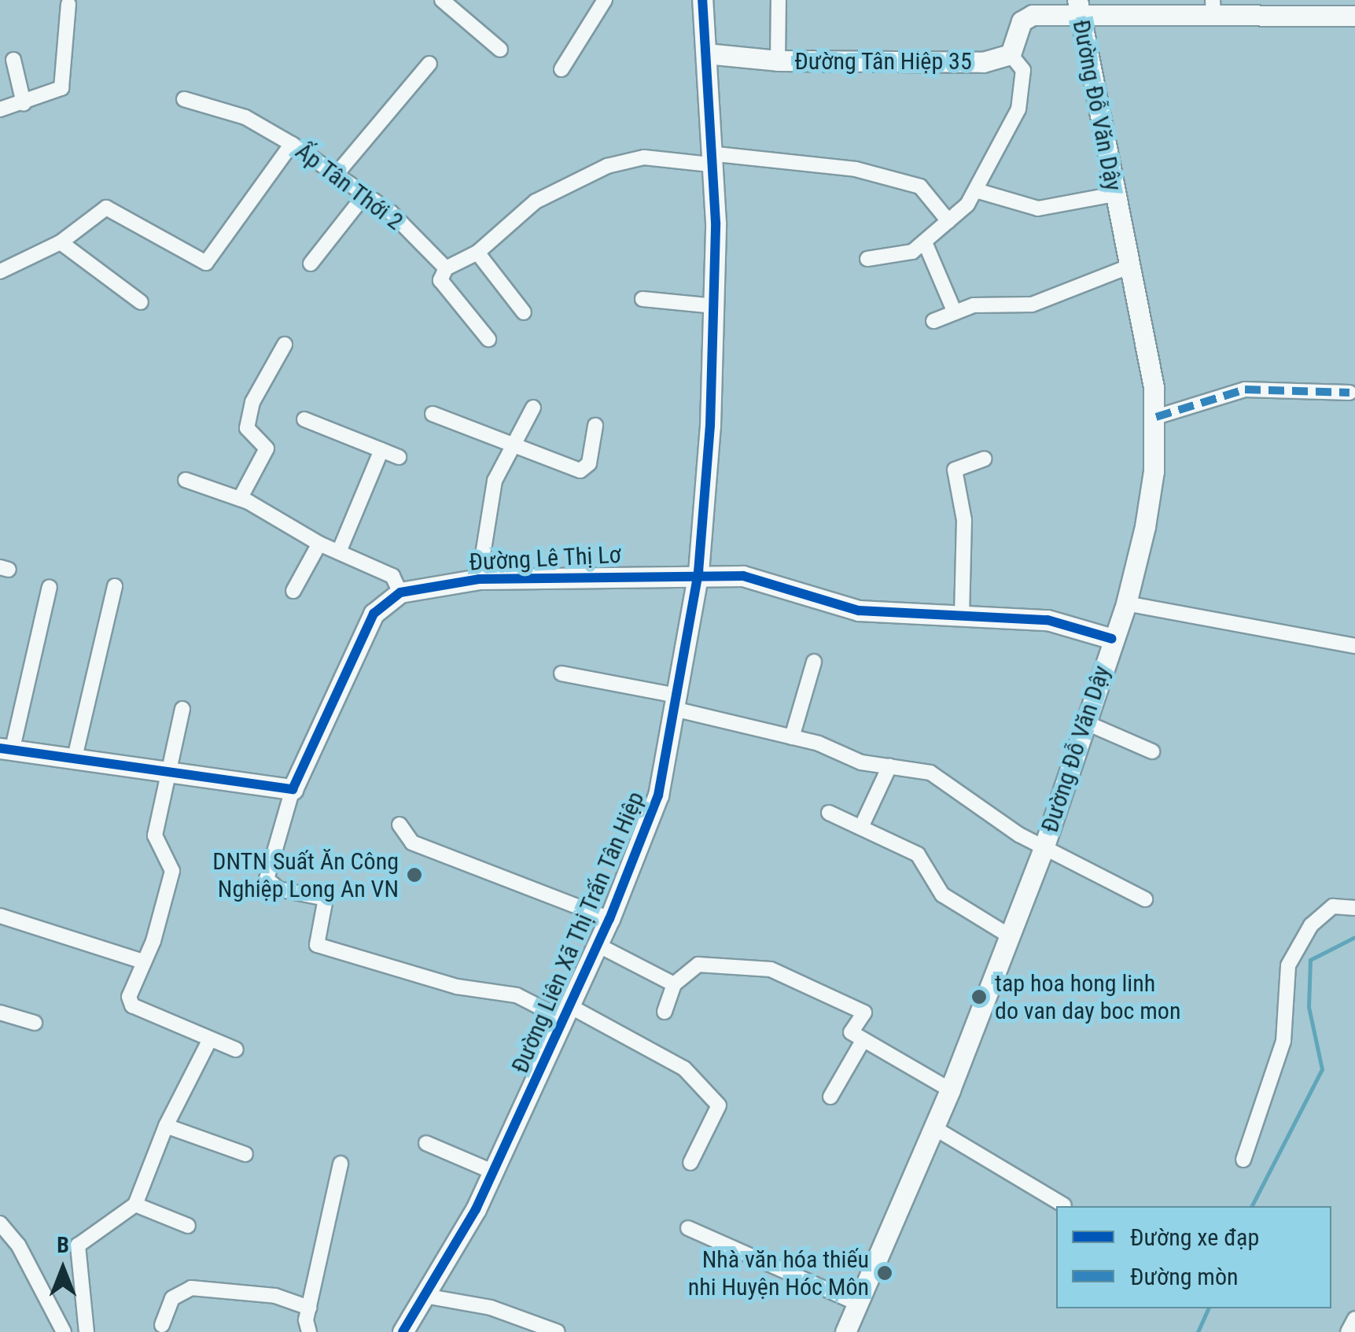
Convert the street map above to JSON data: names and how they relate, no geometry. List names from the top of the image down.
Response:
{
  "streets": {
    "street": [
      "Đường Tân Hiệp 35",
      "Đường Đỗ Văn Dậy",
      "Ấp Tân Thới 2",
      "Đường Lê Thị Lơ",
      "Đường Liên Xã Thị Trấn Tân Hiệp"
    ]
  },
  "crossings": [
    ["Đường Tân Hiệp 35", "Đường Liên Xã Thị Trấn Tân Hiệp"],
    ["Đường Đỗ Văn Dậy", "Đường Lê Thị Lơ"],
    ["Đường Lê Thị Lơ", "Đường Liên Xã Thị Trấn Tân Hiệp"]
  ],
  "places": ["DNTN Suất Ăn Công Nghiệp Long An VN", "tap hoa hong linh do van day boc mon", "Nhà văn hóa thiếu nhi Huyện Hóc Môn"],
  "legend": ["Đường xe đạp", "Đường mòn"],
  "north": "top"
}
